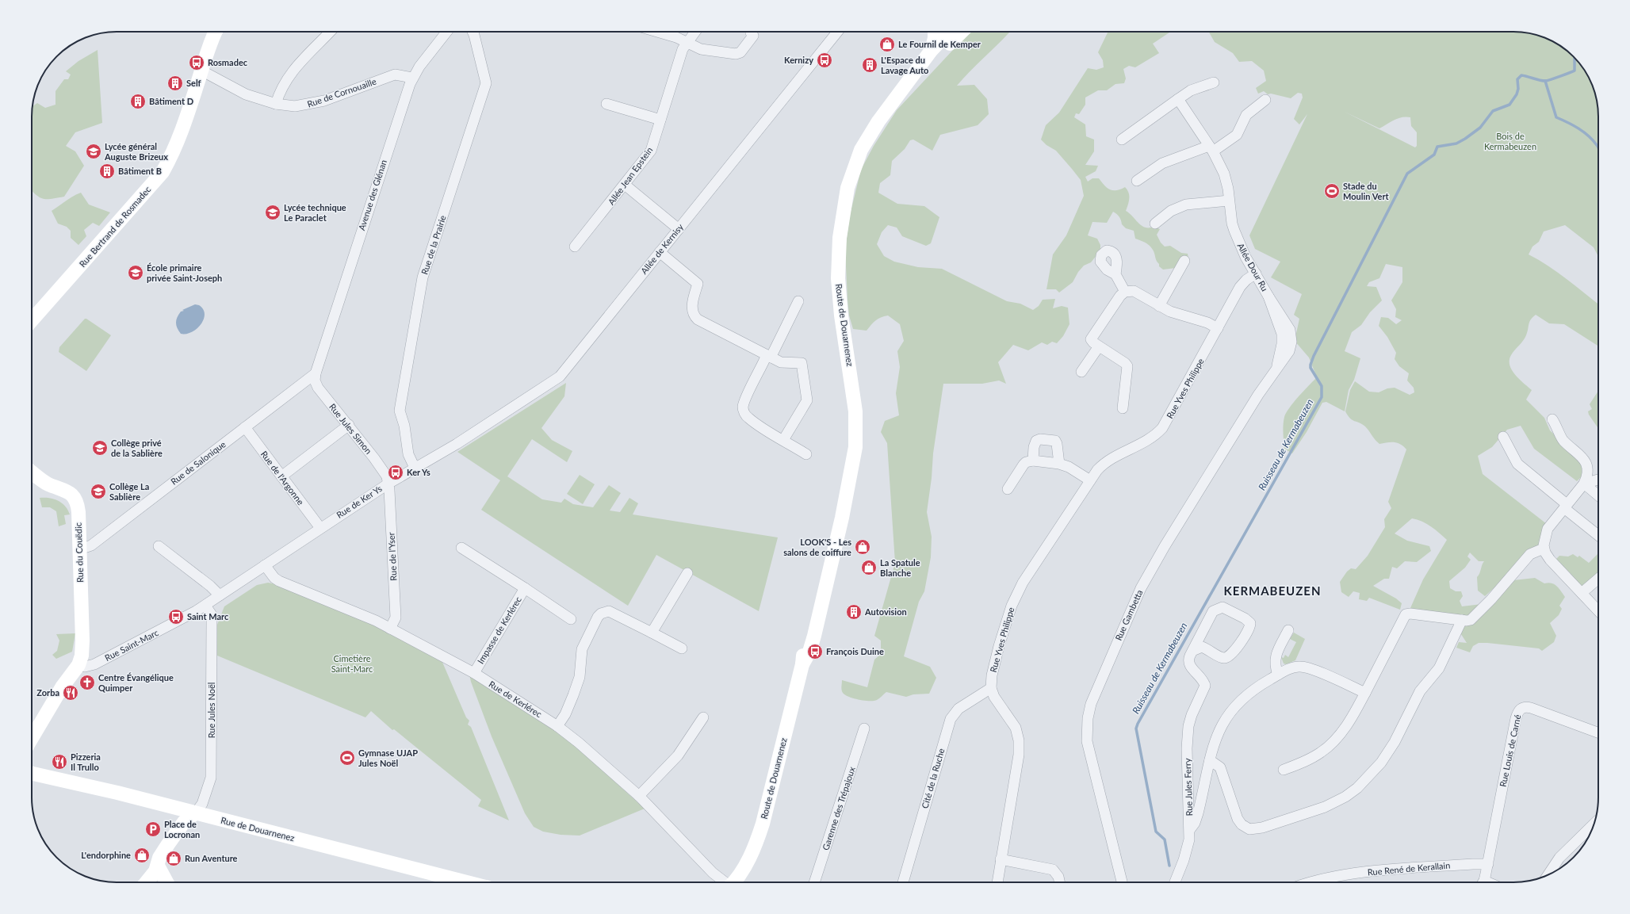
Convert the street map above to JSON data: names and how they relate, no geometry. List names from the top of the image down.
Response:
{
  "streets": {
    "main road": [
      "Rue Bertrand de Rosmadec",
      "Route de Douarnenez",
      "Rue du Couëdic",
      "Rue de Douarnenez"
    ],
    "street": [
      "Rue de Cornouaille",
      "Allée Jean Epstein",
      "Avenue des Glénan",
      "Rue de la Prairie",
      "Allée de Kernisy",
      "Allée Dour Ru",
      "Rue Yves Philippe",
      "Rue Jules Simon",
      "Rue de Salonique",
      "Rue de l'Argonne",
      "Rue de Ker Ys",
      "Rue de l'Yser",
      "Rue Gambetta",
      "Impasse de Kerlérec",
      "Rue Saint-Marc",
      "Rue de Kerlérec",
      "Rue Jules Noël",
      "Rue Louis de Carné",
      "Cité de la Ruche",
      "Rue Jules Ferry",
      "Garenne des Trépajoux",
      "Rue René de Kerallain"
    ]
  },
  "crossings": [
    ["Rue de Cornouaille", "Avenue des Glénan"],
    ["Rue de Cornouaille", "Rue Bertrand de Rosmadec"],
    ["Avenue des Glénan", "Rue Jules Simon"],
    ["Avenue des Glénan", "Rue de Salonique"],
    ["Rue de la Prairie", "Rue de Ker Ys"],
    ["Allée de Kernisy", "Rue de Ker Ys"],
    ["Allée Dour Ru", "Rue Yves Philippe"],
    ["Allée Dour Ru", "Rue Gambetta"],
    ["Rue Yves Philippe", "Cité de la Ruche"],
    ["Rue Jules Simon", "Rue de Salonique"],
    ["Rue Jules Simon", "Rue de Ker Ys"],
    ["Rue Jules Simon", "Rue de l'Yser"],
    ["Rue de Salonique", "Rue de l'Argonne"],
    ["Rue de Salonique", "Rue du Couëdic"],
    ["Rue de l'Argonne", "Rue de Ker Ys"],
    ["Rue de Ker Ys", "Rue de l'Yser"],
    ["Rue de Ker Ys", "Rue Saint-Marc"],
    ["Rue de Ker Ys", "Rue de Kerlérec"],
    ["Rue du Couëdic", "Rue Saint-Marc"],
    ["Rue de l'Yser", "Rue de Kerlérec"],
    ["Impasse de Kerlérec", "Rue de Kerlérec"],
    ["Rue Saint-Marc", "Rue de Kerlérec"],
    ["Rue Saint-Marc", "Rue Jules Noël"],
    ["Rue Jules Noël", "Rue de Douarnenez"],
    ["Rue Louis de Carné", "Rue René de Kerallain"]
  ],
  "districts": ["KERMABEUZEN"],
  "water": ["Ruisseau de Kermabeuzen"],
  "parks": ["Bois de Kermabeuzen", "Cimetière Saint-Marc"],
  "places": {
    "shop": [
      "Le Fournil de Kemper",
      "LOOK'S - Les salons de coiffure",
      "La Spatule Blanche",
      "L'endorphine",
      "Run Aventure"
    ],
    "bus stop": [
      "Kernizy",
      "Rosmadec",
      "Ker Ys",
      "Saint Marc",
      "François Duine"
    ],
    "building": [
      "L'Espace du Lavage Auto",
      "Self",
      "Bâtiment D",
      "Bâtiment B",
      "Autovision"
    ],
    "school or university": [
      "Lycée général Auguste Brizeux",
      "Lycée technique Le Paraclet",
      "École primaire privée Saint-Joseph",
      "Collège privé de la Sablière",
      "Collège La Sablière"
    ],
    "sports": ["Stade du Moulin Vert", "Gymnase UJAP Jules Noël"],
    "church": ["Centre Évangélique Quimper"],
    "restaurant": ["Zorba", "Pizzeria Il Trullo"],
    "parking": ["Place de Locronan"]
  }
}
